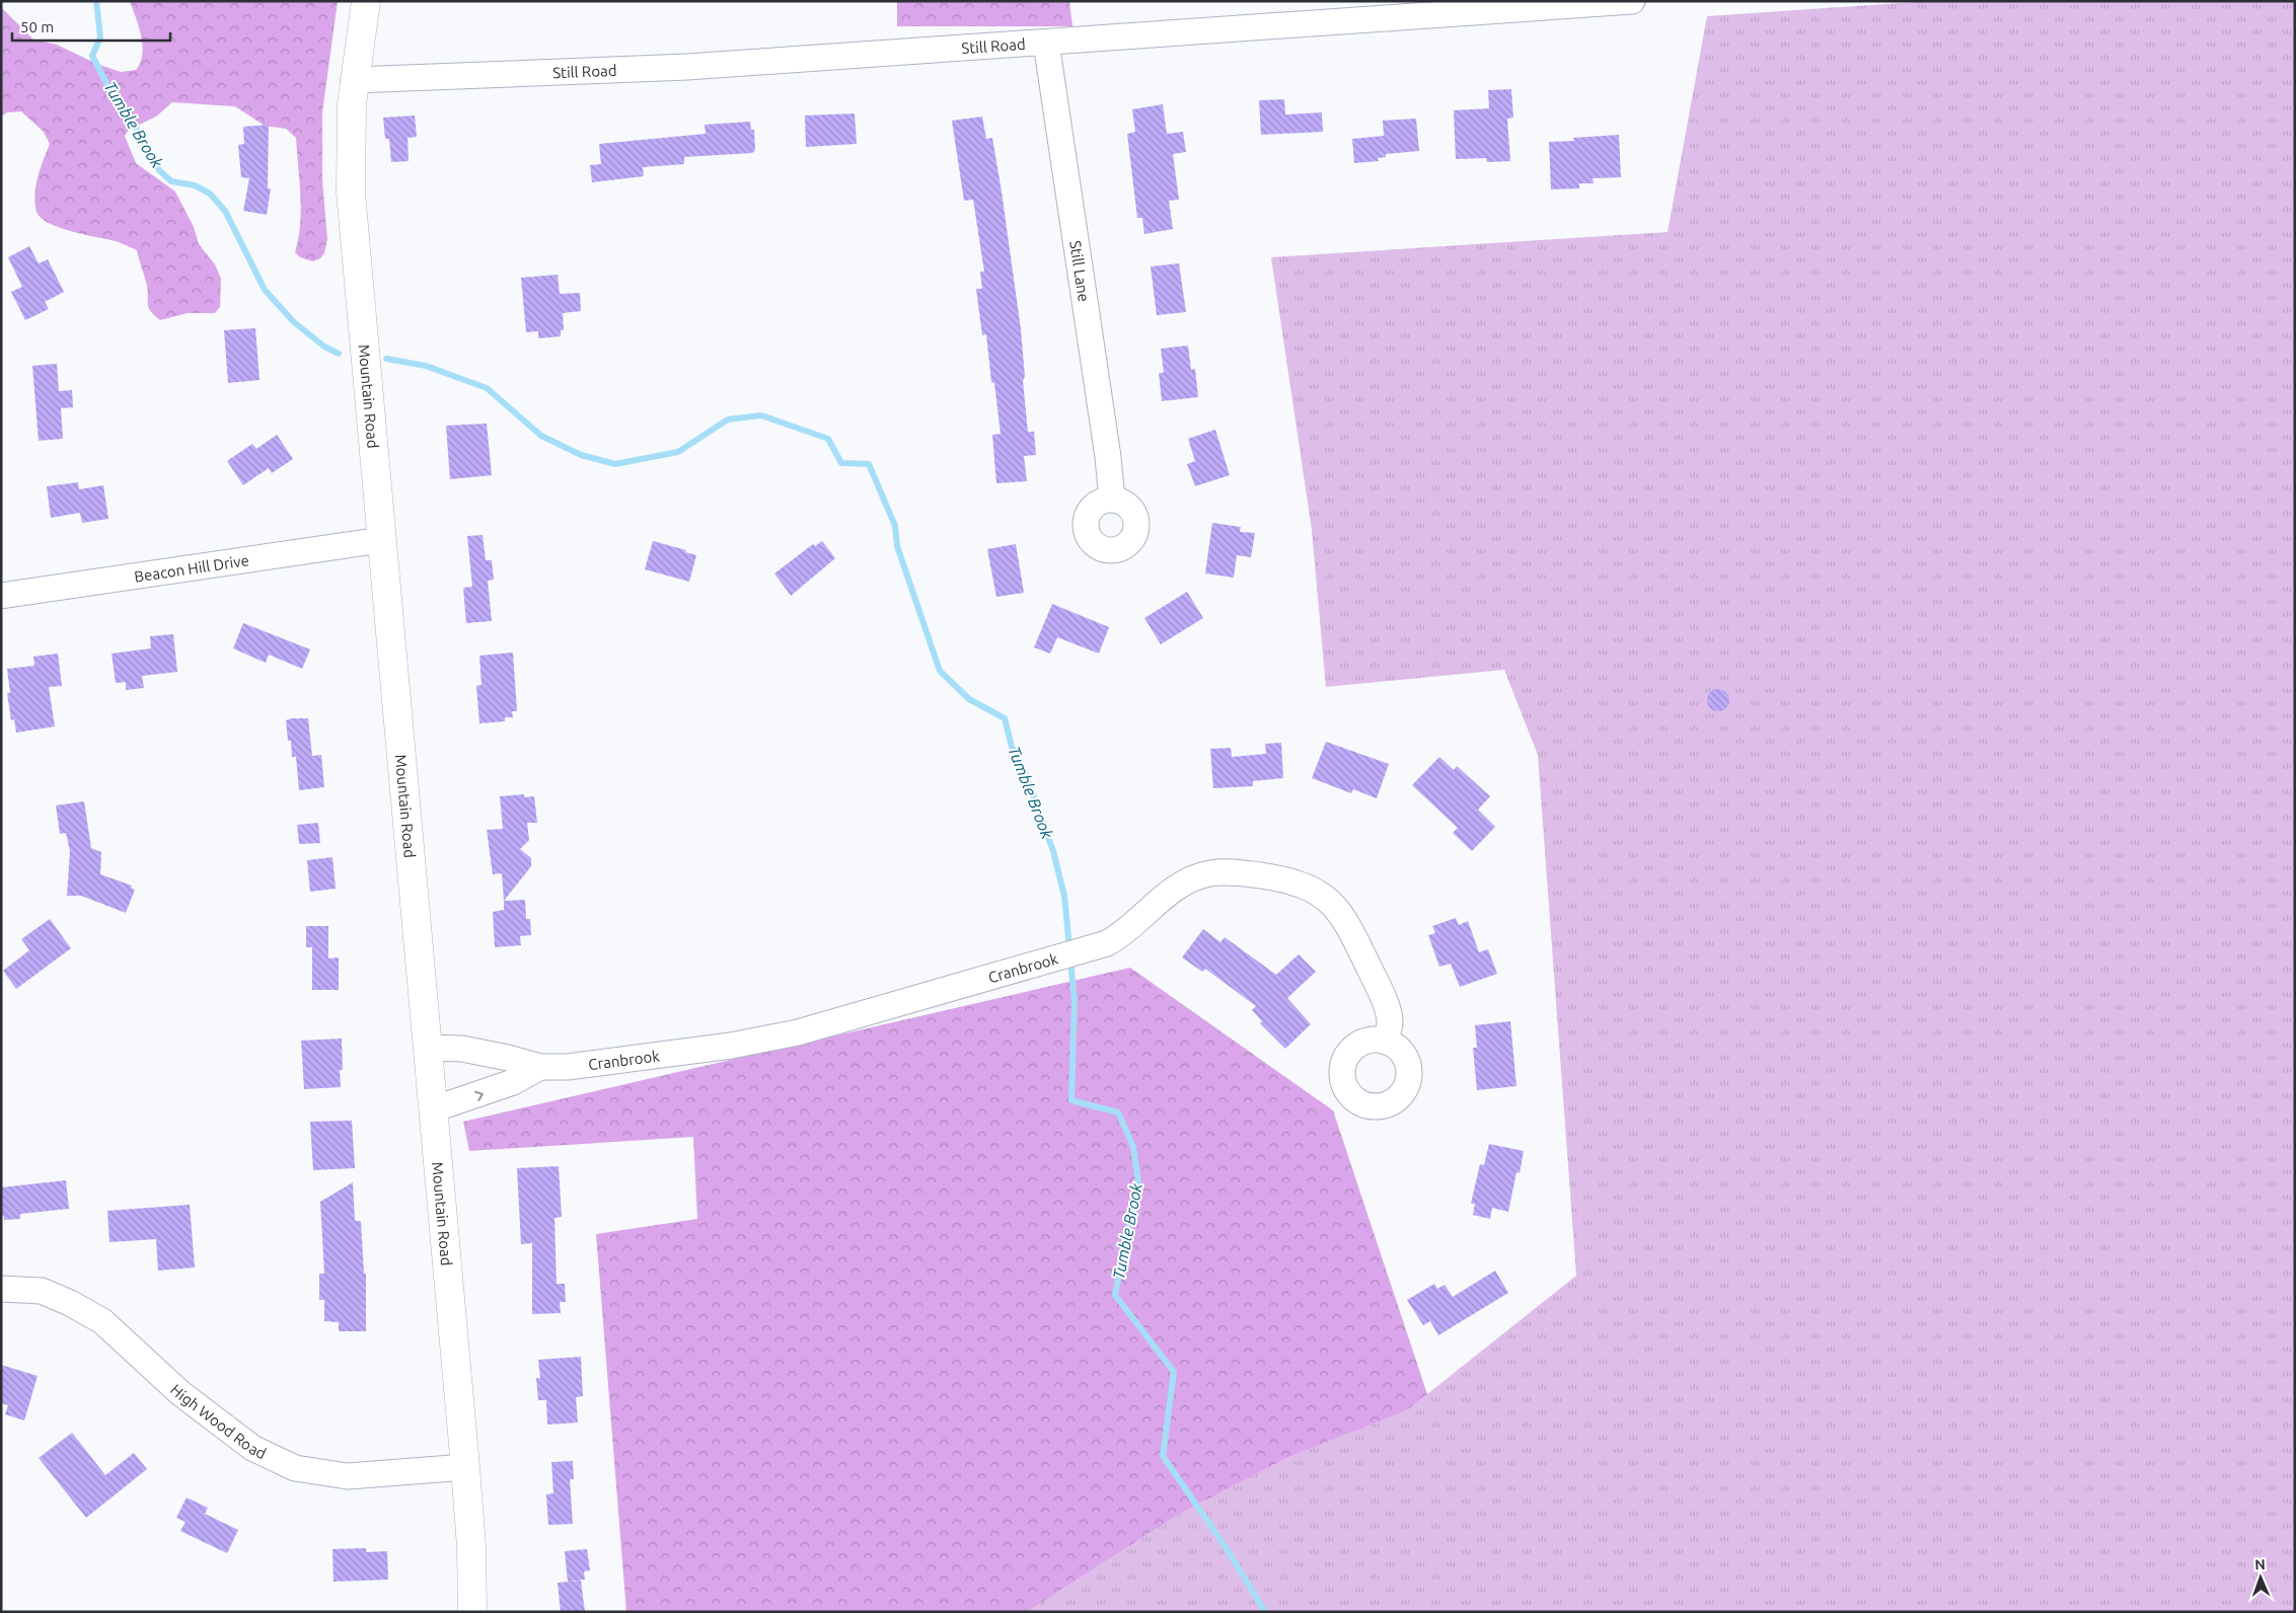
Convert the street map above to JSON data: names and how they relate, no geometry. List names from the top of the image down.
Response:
{
  "streets": {
    "main road": ["Mountain Road"],
    "street": [
      "Still Road",
      "Still Lane",
      "Beacon Hill Drive",
      "Cranbrook",
      "High Wood Road"
    ]
  },
  "crossings": [
    ["Still Road", "Still Lane"],
    ["Still Road", "Mountain Road"],
    ["Mountain Road", "Beacon Hill Drive"],
    ["Mountain Road", "Cranbrook"],
    ["Mountain Road", "High Wood Road"]
  ],
  "water": ["Tumble Brook"],
  "scale_bar": "50 m",
  "north": "top"
}
